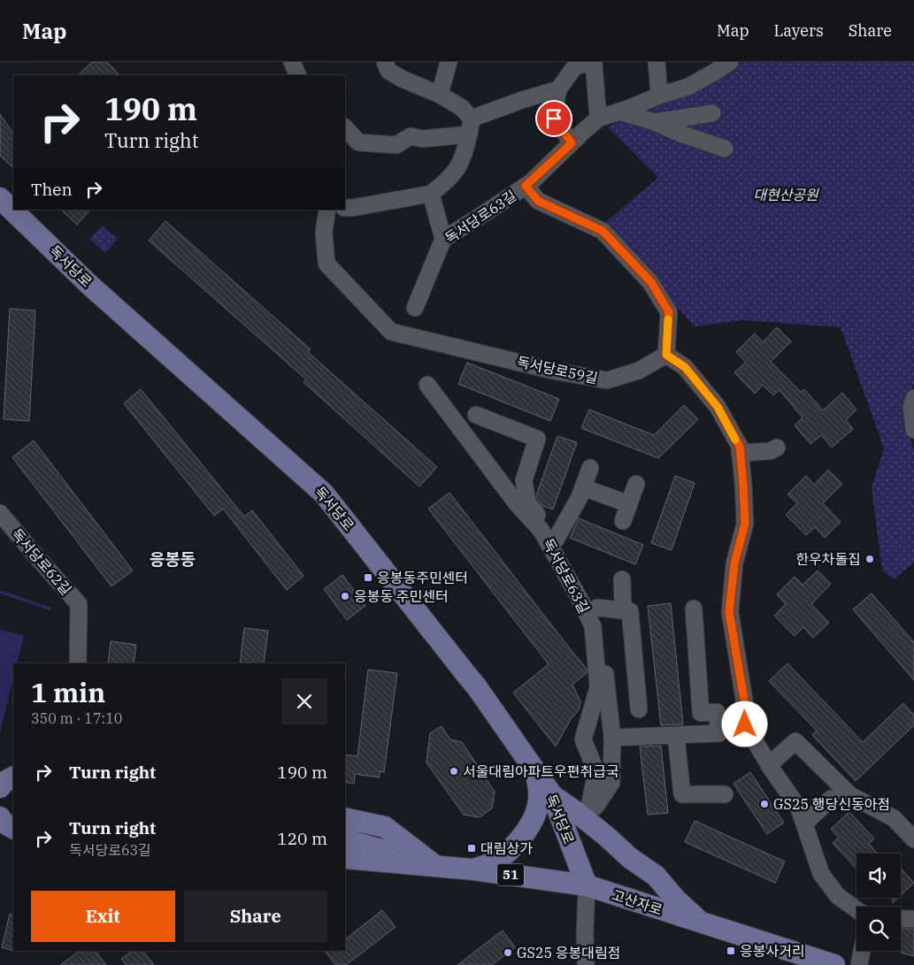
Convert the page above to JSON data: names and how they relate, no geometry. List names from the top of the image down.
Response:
{
  "streets": {
    "main road": ["독서당로", "51", "고산자로"],
    "street": ["독서당로63길", "독서당로59길", "독서당로62길"]
  },
  "crossings": [
    ["독서당로", "고산자로"]
  ],
  "districts": ["응봉동"],
  "parks": ["대현산공원"],
  "places": {
    "other": [
      "한우차돌집",
      "응봉동 주민센터",
      "서울대림아파트우편취급국",
      "GS25 행당신동아점",
      "GS25 응봉대림점"
    ],
    "transit": ["응봉동주민센터", "대림상가", "응봉사거리"]
  },
  "page": {
    "header": "Map",
    "nav": ["Map", "Layers", "Share"],
    "turn": ["190 m", "Turn right"],
    "then": "Then",
    "heading": ["1 min", "350 m · 17:10"],
    "list": [
      {
        "name": "Turn right",
        "value": "190 m"
      },
      {
        "name": "Turn right",
        "note": "독서당로63길",
        "value": "120 m"
      }
    ],
    "buttons": ["Exit", "Share"]
  }
}
